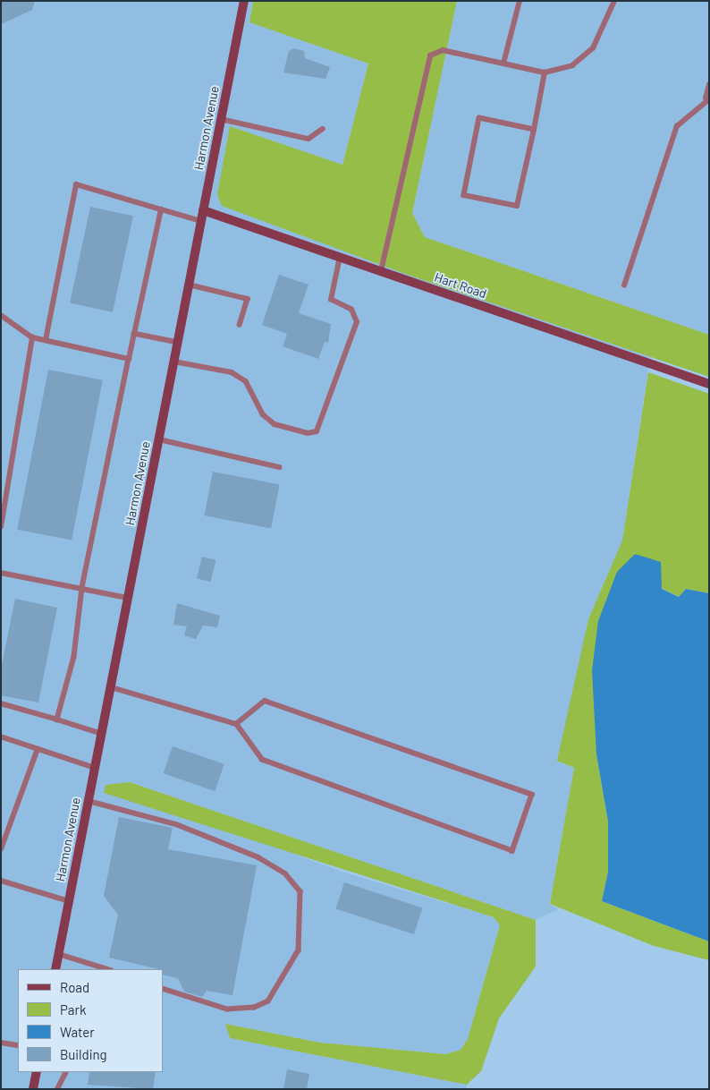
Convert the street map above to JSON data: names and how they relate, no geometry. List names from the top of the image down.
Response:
{
  "streets": {
    "main road": ["Harmon Avenue", "Hart Road"]
  },
  "crossings": [
    ["Harmon Avenue", "Hart Road"]
  ],
  "legend": [
    "Road",
    "Park",
    "Water",
    "Building"
  ]
}
